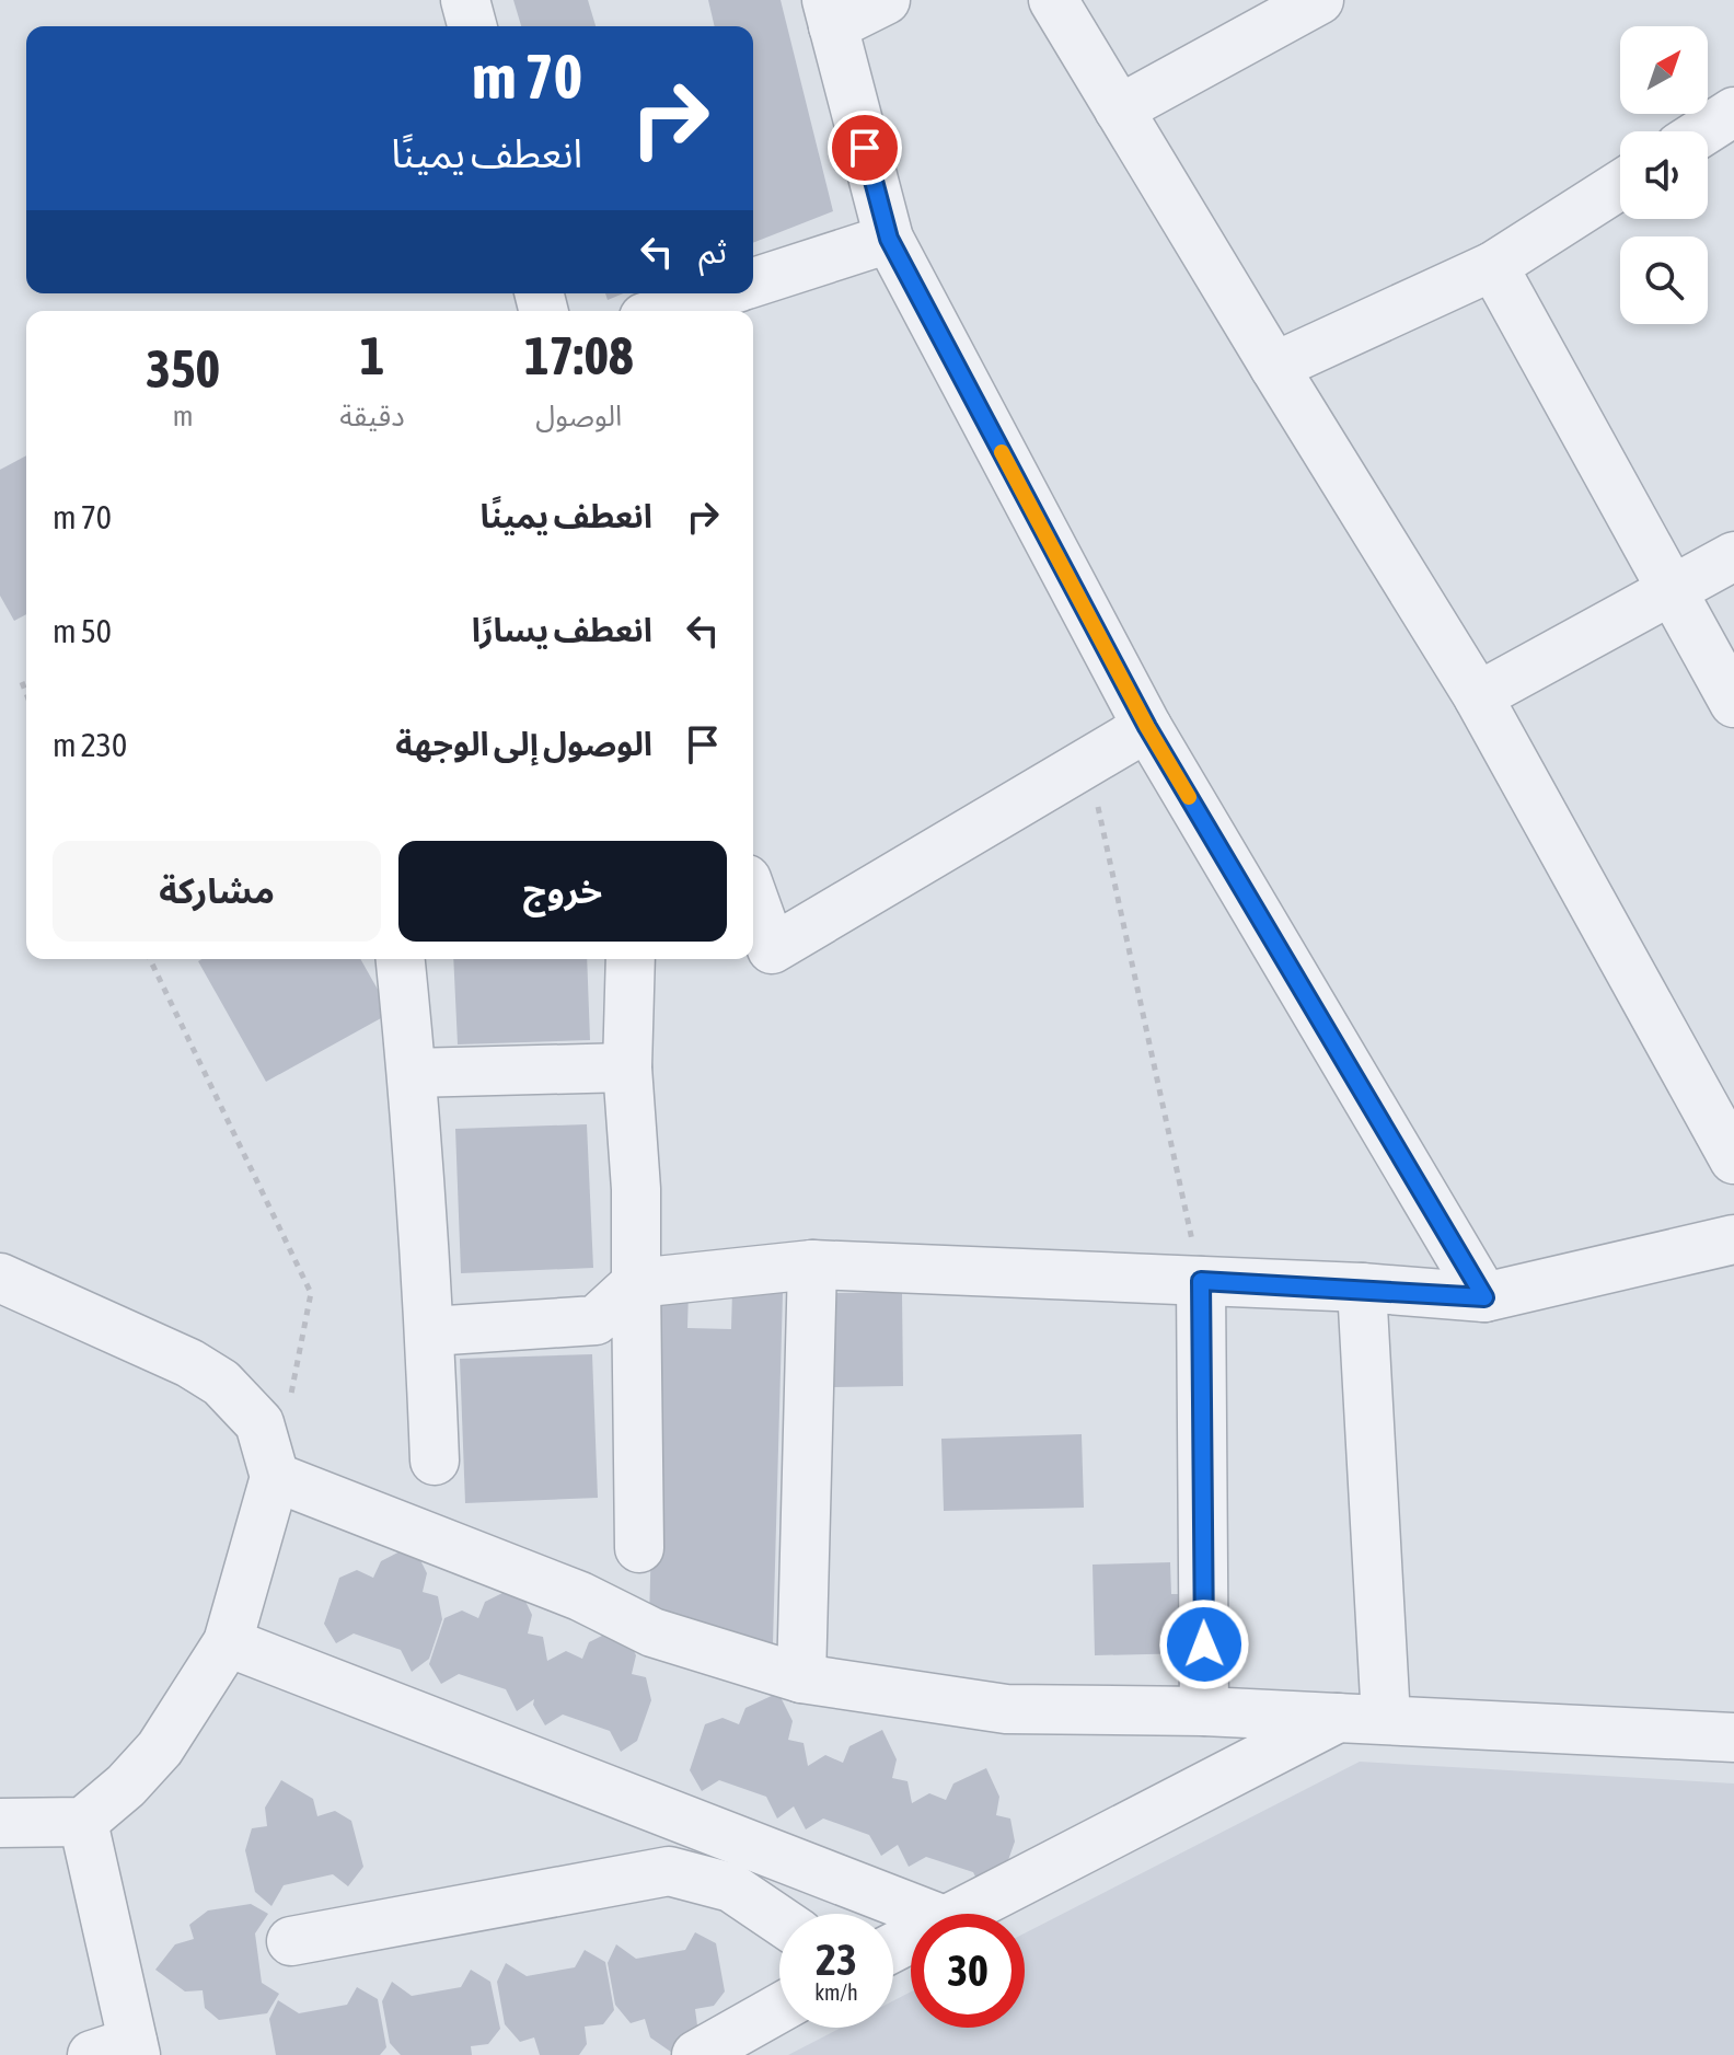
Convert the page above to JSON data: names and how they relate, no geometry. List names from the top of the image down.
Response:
{
  "north": "top right",
  "page": {
    "turn": ["70 m", "انعطف يمينًا"],
    "then": "ثم",
    "eta": [
      "17:08",
      "الوصول",
      "1",
      "دقيقة",
      "350",
      "m"
    ],
    "list": [
      {
        "name": "انعطف يمينًا",
        "value": "70 m"
      },
      {
        "name": "انعطف يسارًا",
        "value": "50 m"
      },
      {
        "name": "الوصول إلى الوجهة",
        "value": "230 m"
      }
    ],
    "buttons": ["خروج", "مشاركة"],
    "speed": "23 km/h",
    "limit": "30"
  }
}
